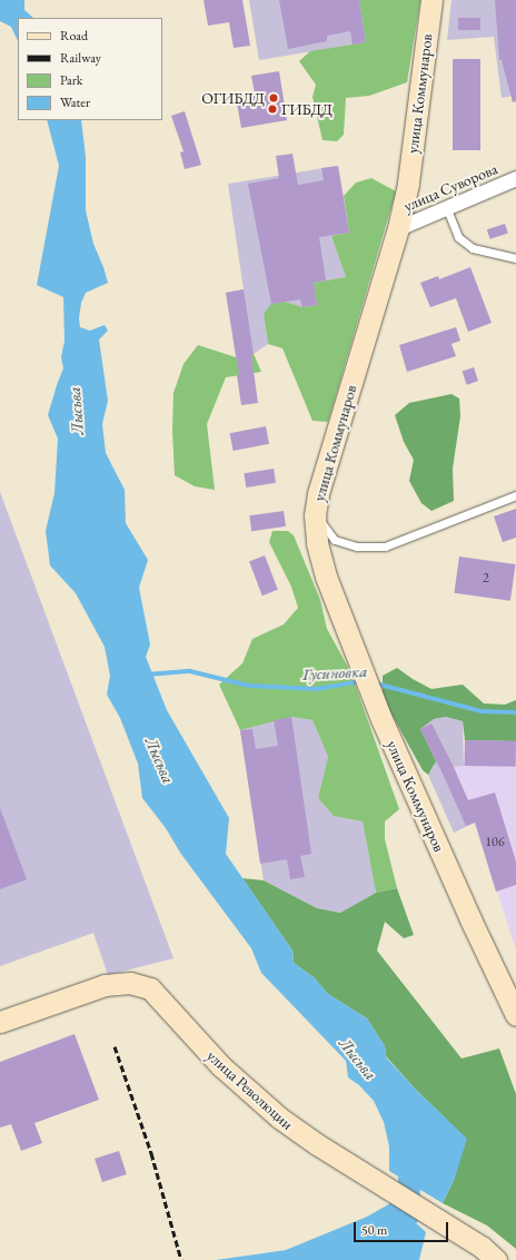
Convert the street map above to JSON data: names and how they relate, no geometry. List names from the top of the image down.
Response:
{
  "streets": {
    "main road": ["улица Коммунаров", "улица Революции"],
    "street": ["улица Суворова"]
  },
  "crossings": [
    ["улица Коммунаров", "улица Суворова"]
  ],
  "water": ["Лысьва", "Гусиновка"],
  "places": ["ОГИБДД", "ГИБДД"],
  "house_numbers": ["2", "106"],
  "legend": [
    "Road",
    "Railway",
    "Park",
    "Water"
  ],
  "scale_bar": "50 m"
}
